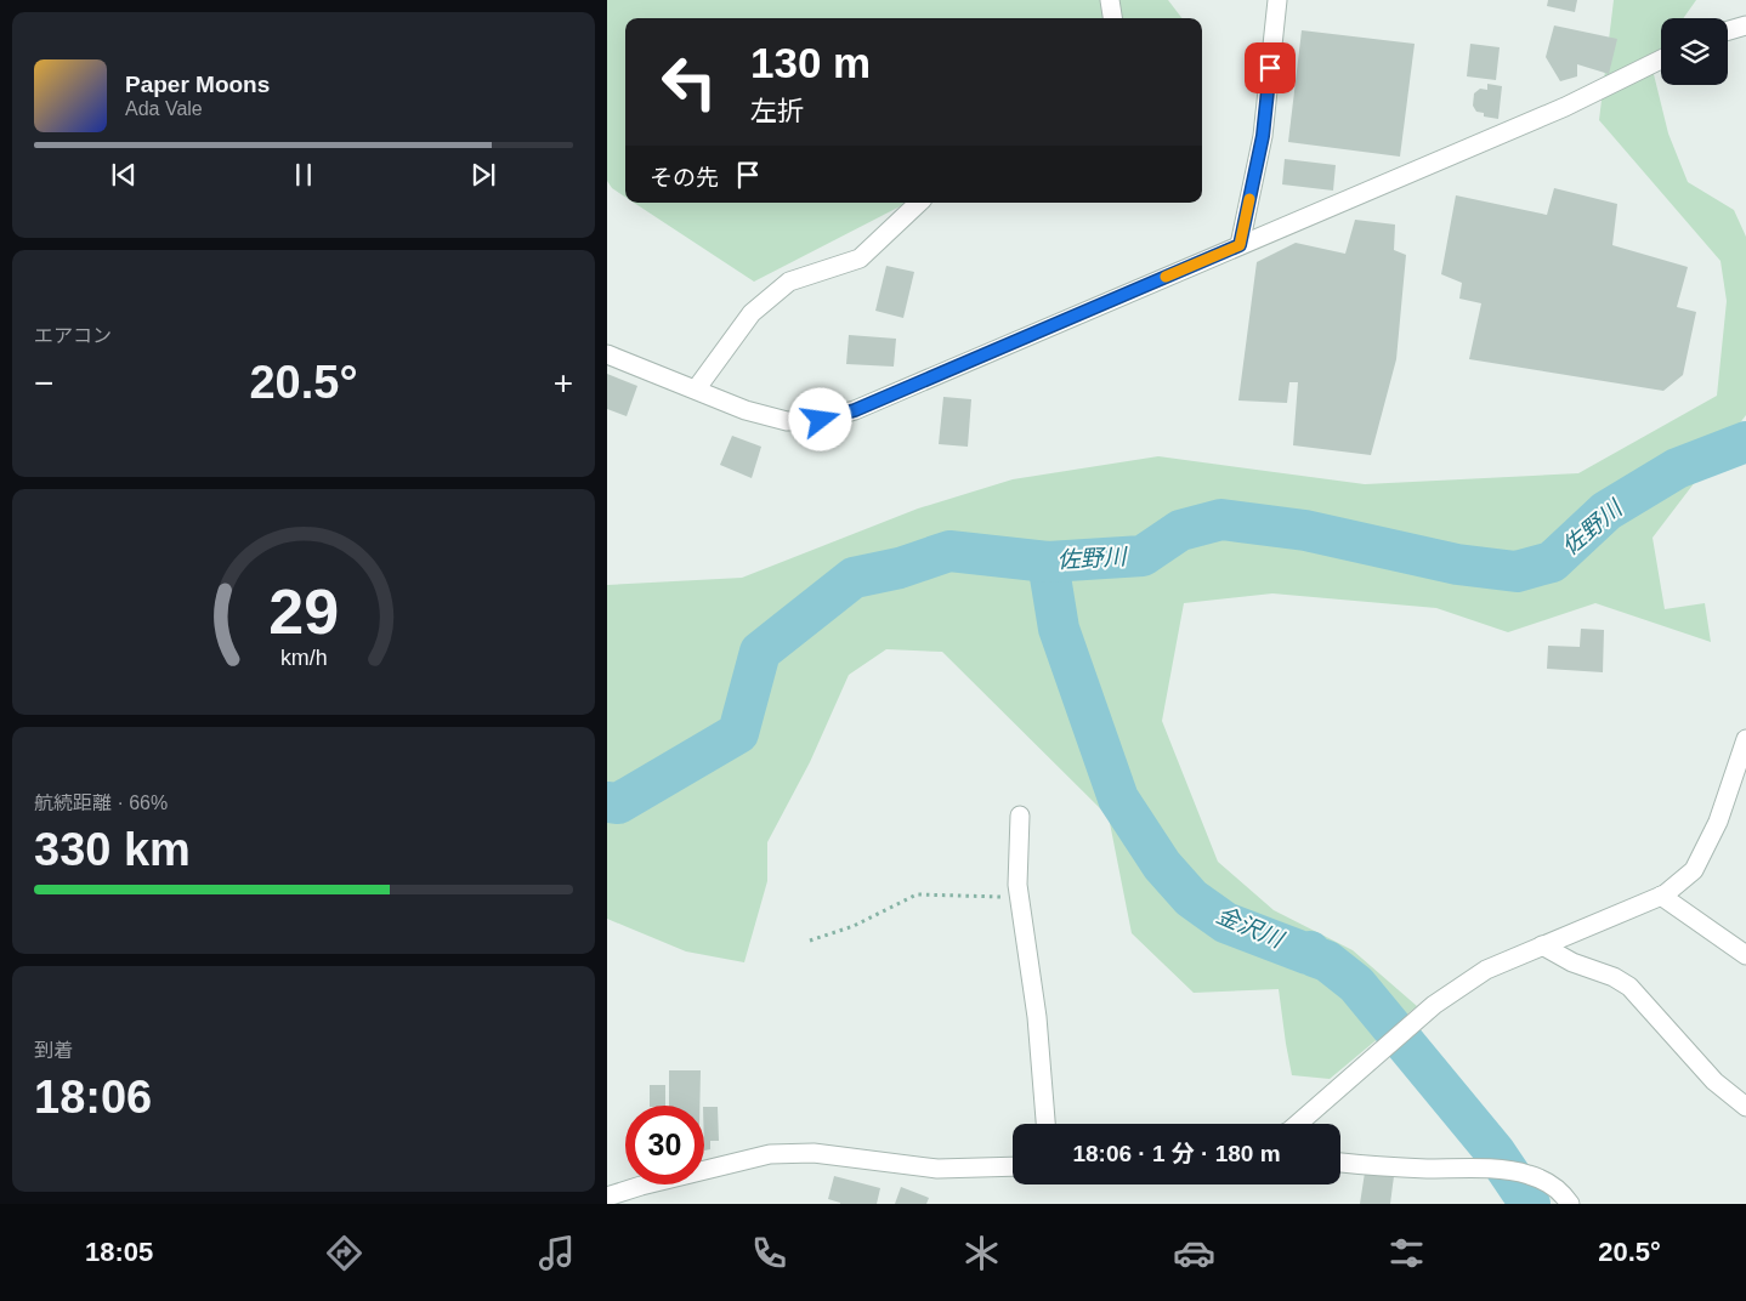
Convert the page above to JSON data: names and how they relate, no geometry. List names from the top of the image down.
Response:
{
  "water": ["佐野川", "金沢川"],
  "page": {
    "turn": ["130 m", "左折"],
    "song": ["Paper Moons", "Ada Vale"],
    "then": "その先",
    "tile": [
      "エアコン",
      ["航続距離 · 66%", "330 km"],
      ["到着", "18:06"]
    ],
    "heat": ["−", "20.5°", "+"],
    "limit": "30",
    "trip": "18:06 · 1 分 · 180 m",
    "tabs": ["18:05", "20.5°"],
    "gauge": ["29", "km/h"]
  }
}
